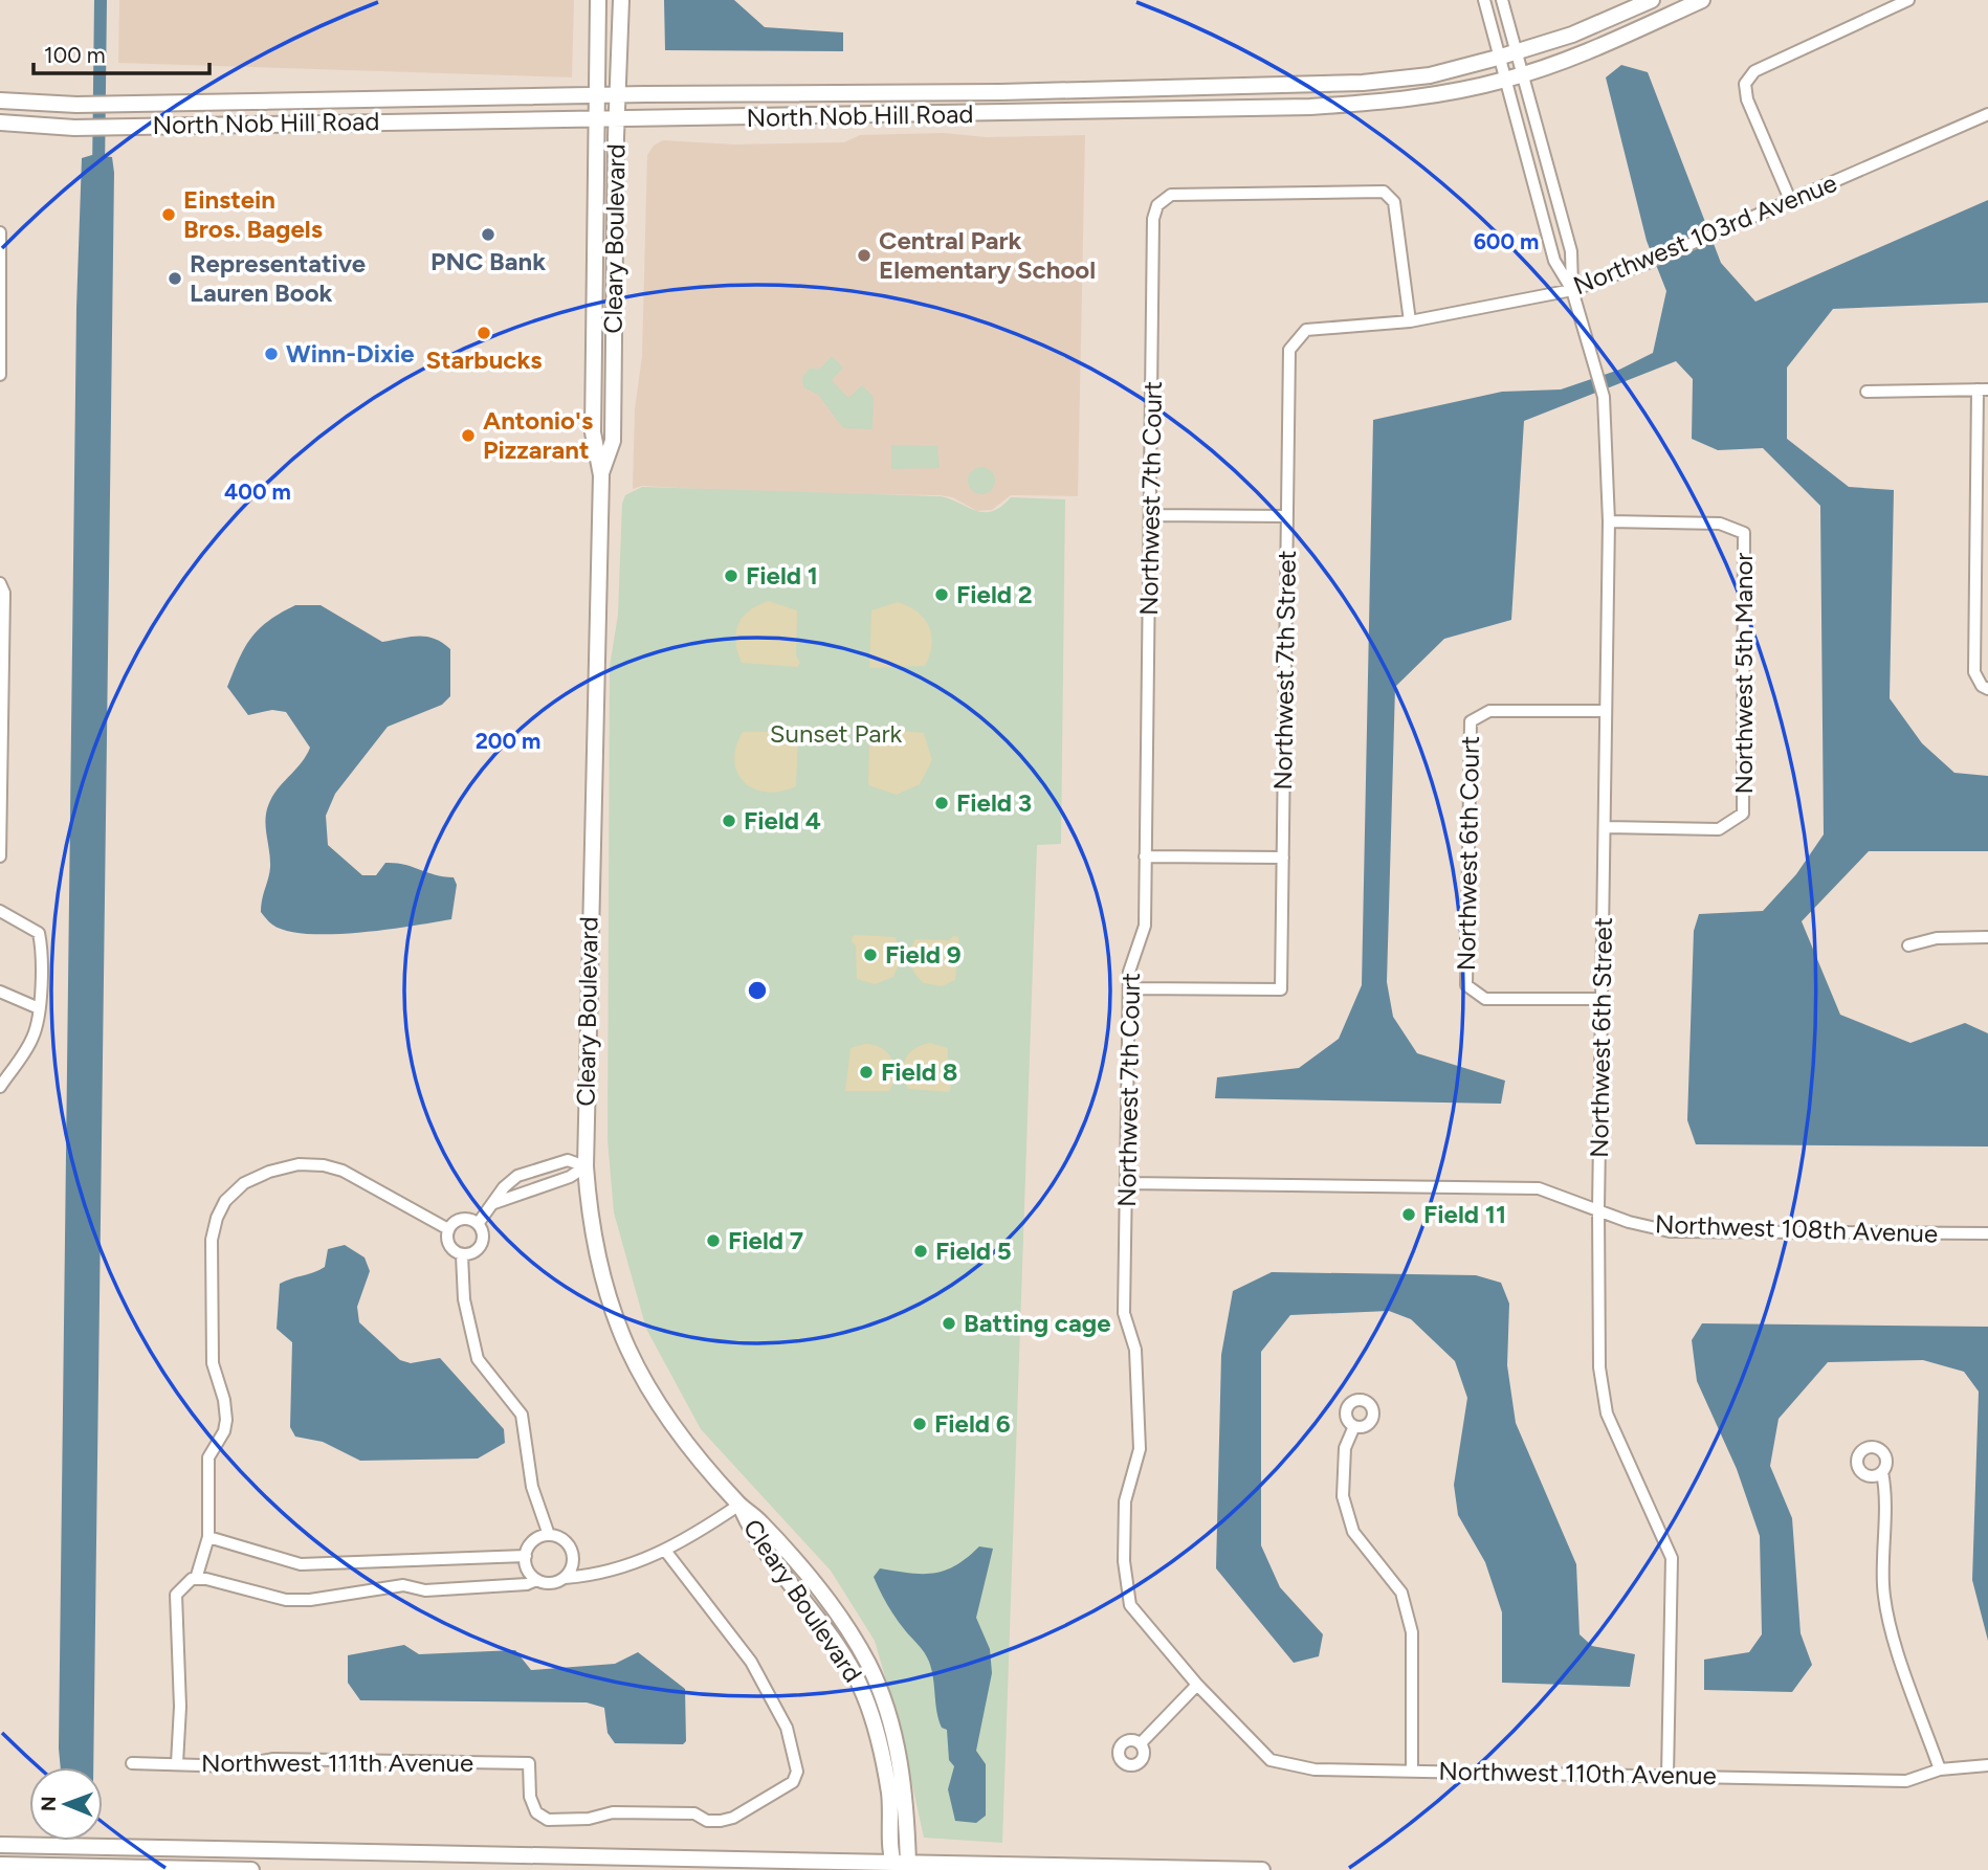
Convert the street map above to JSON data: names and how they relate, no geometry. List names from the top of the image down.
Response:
{
  "streets": {
    "main road": ["North Nob Hill Road", "Cleary Boulevard"],
    "street": [
      "Northwest 103rd Avenue",
      "Northwest 7th Court",
      "Northwest 7th Street",
      "Northwest 5th Manor",
      "Northwest 6th Court",
      "Northwest 6th Street",
      "Northwest 108th Avenue",
      "Northwest 111th Avenue",
      "Northwest 110th Avenue"
    ]
  },
  "crossings": [
    ["North Nob Hill Road", "Cleary Boulevard"],
    ["North Nob Hill Road", "Northwest 6th Street"],
    ["Northwest 103rd Avenue", "Northwest 7th Court"],
    ["Northwest 103rd Avenue", "Northwest 7th Street"],
    ["Northwest 103rd Avenue", "Northwest 6th Street"],
    ["Northwest 7th Court", "Northwest 7th Street"],
    ["Northwest 7th Court", "Northwest 108th Avenue"],
    ["Northwest 7th Court", "Northwest 110th Avenue"],
    ["Northwest 5th Manor", "Northwest 6th Street"],
    ["Northwest 6th Court", "Northwest 6th Street"],
    ["Northwest 6th Street", "Northwest 108th Avenue"],
    ["Northwest 6th Street", "Northwest 110th Avenue"]
  ],
  "parks": ["Sunset Park"],
  "places": [
    "Einstein Bros. Bagels",
    "PNC Bank",
    "Central Park Elementary School",
    "Representative Lauren Book",
    "Starbucks",
    "Winn-Dixie",
    "Antonio's Pizzarant",
    "Field 1",
    "Field 2",
    "Field 3",
    "Field 4",
    "Field 9",
    "Field 8",
    "Field 11",
    "Field 7",
    "Field 5",
    "Batting cage",
    "Field 6"
  ],
  "scale_bar": "100 m",
  "north": "left",
  "rings": ["600 m", "400 m", "200 m"]
}
